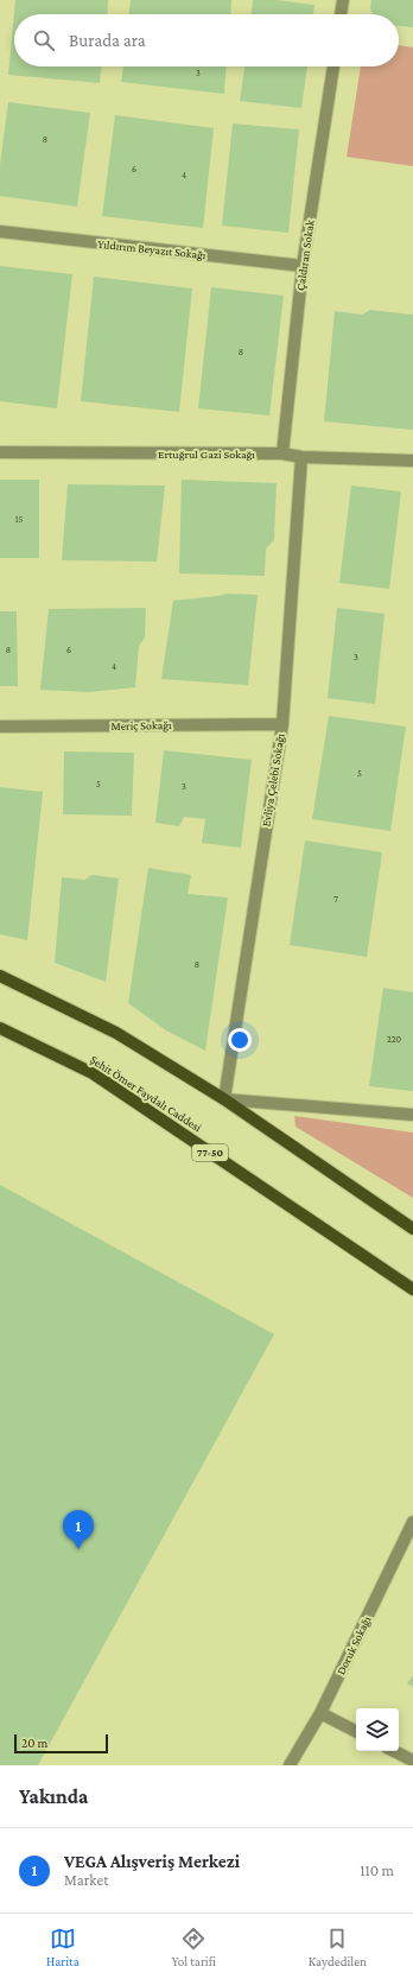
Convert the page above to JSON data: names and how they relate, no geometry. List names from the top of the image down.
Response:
{
  "streets": {
    "main road": ["Şehit Ömer Faydalı Caddesi", "77-50"],
    "street": [
      "Yıldırım Beyazıt Sokağı",
      "Çaldıran Sokak",
      "Ertuğrul Gazi Sokağı",
      "Meriç Sokağı",
      "Evliya Çelebi Sokağı",
      "Doruk Sokağı"
    ]
  },
  "crossings": [
    ["Yıldırım Beyazıt Sokağı", "Çaldıran Sokak"],
    ["Çaldıran Sokak", "Ertuğrul Gazi Sokağı"],
    ["Ertuğrul Gazi Sokağı", "Evliya Çelebi Sokağı"],
    ["Meriç Sokağı", "Evliya Çelebi Sokağı"]
  ],
  "house_numbers": [
    "3",
    "8",
    "6",
    "4",
    "8",
    "15",
    "8",
    "6",
    "3",
    "4",
    "5",
    "5",
    "3",
    "7",
    "8",
    "220"
  ],
  "scale_bar": "20 m",
  "page": {
    "search": "Burada ara",
    "pins": "1",
    "scale": "20 m",
    "heading": "Yakında",
    "list": [
      {
        "mark": "1",
        "name": "VEGA Alışveriş Merkezi",
        "note": "Market",
        "value": "110 m"
      }
    ],
    "nav": ["Harita", "Yol tarifi", "Kaydedilen"]
  }
}
